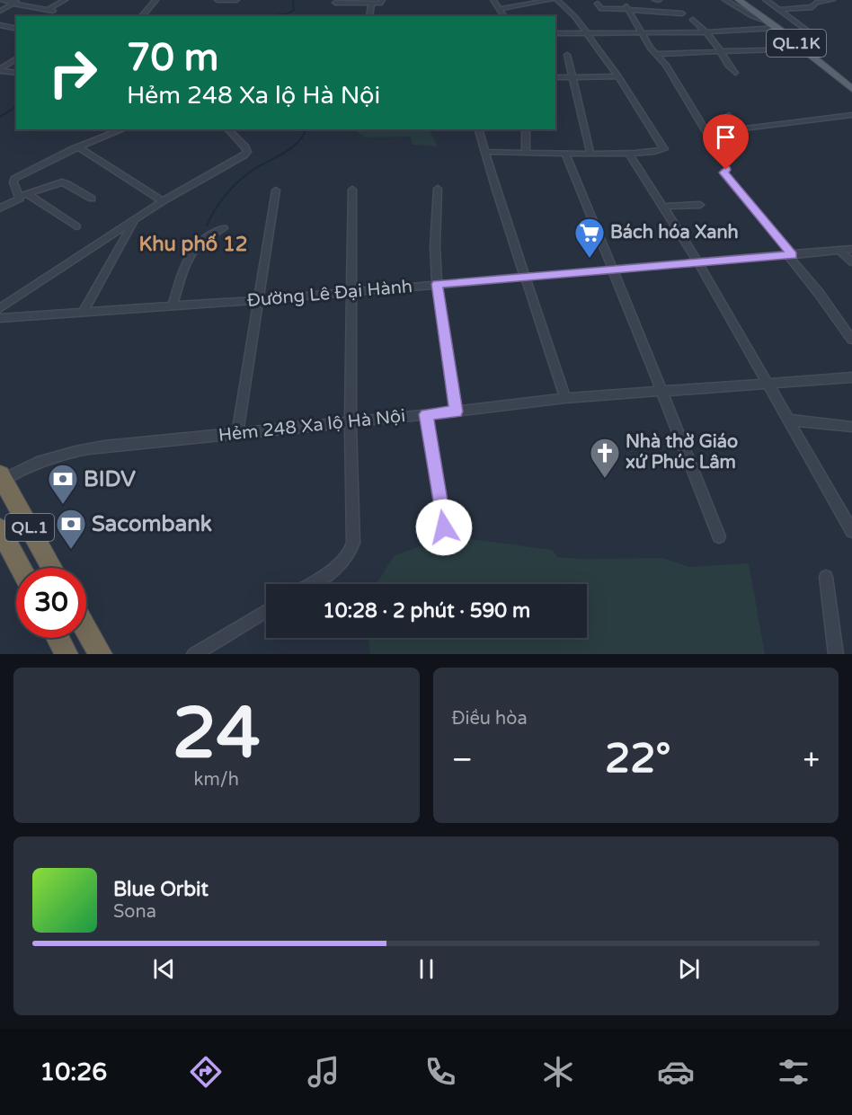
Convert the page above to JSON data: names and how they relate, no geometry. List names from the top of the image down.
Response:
{
  "streets": {
    "highway": ["QL.1"],
    "main road": ["QL.1K"],
    "street": ["Đường Lê Đại Hành", "Hẻm 248 Xa lộ Hà Nội"]
  },
  "crossings": [
    ["Hẻm 248 Xa lộ Hà Nội", "QL.1"]
  ],
  "districts": ["Khu phố 12"],
  "places": {
    "supermarket": ["Bách hóa Xanh"],
    "church": ["Nhà thờ Giáo xứ Phúc Lâm"],
    "bank": ["BIDV", "Sacombank"]
  },
  "page": {
    "turn": ["70 m", "Hẻm 248 Xa lộ Hà Nội"],
    "limit": "30",
    "trip": "10:28 · 2 phút · 590 m",
    "tile": [
      ["24", "km/h"],
      "Điều hòa"
    ],
    "heat": ["−", "22°", "+"],
    "song": ["Blue Orbit", "Sona"],
    "tabs": "10:26"
  }
}
